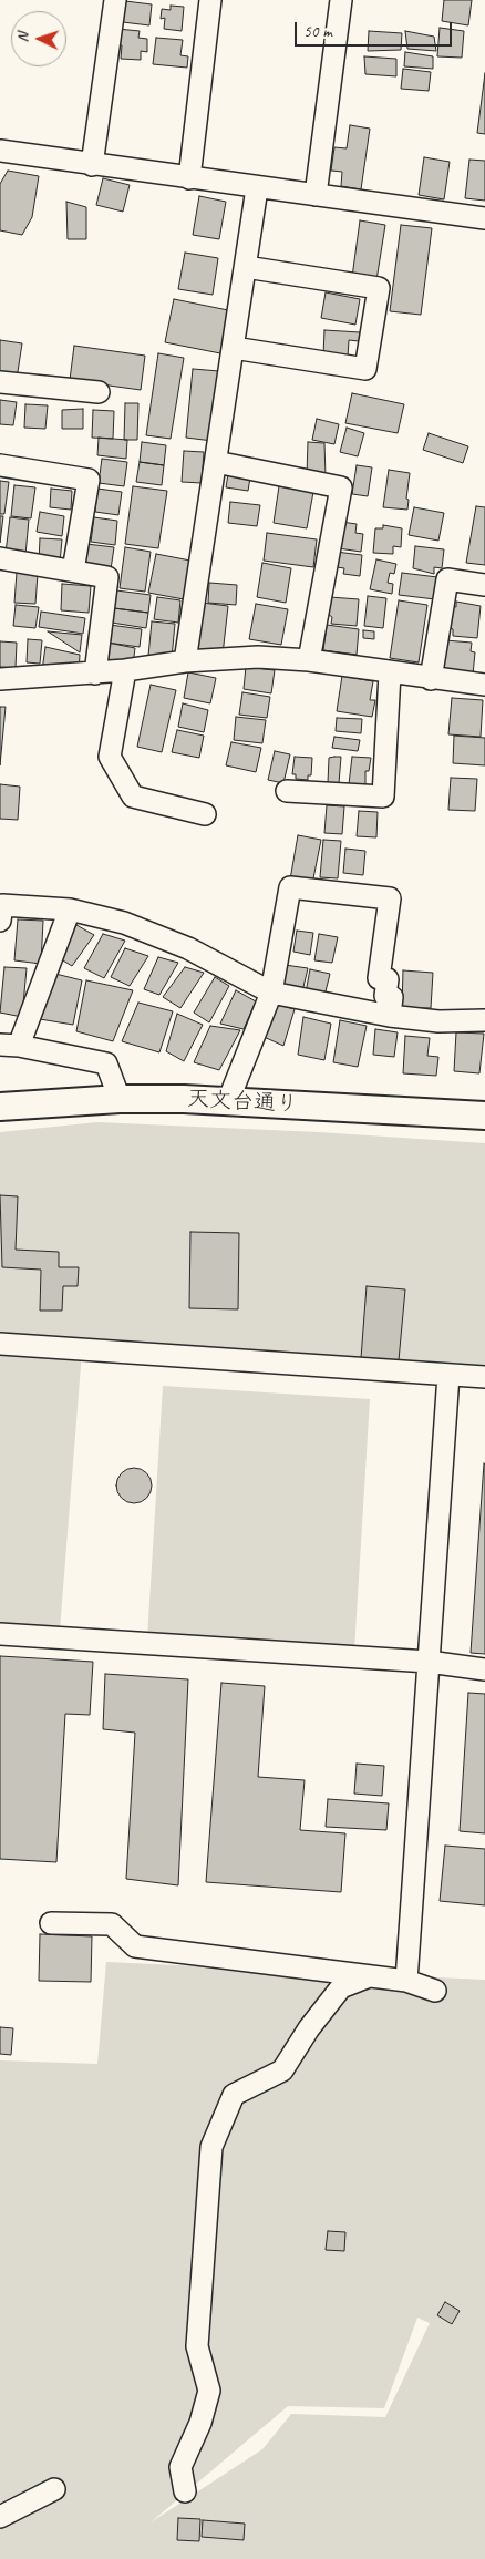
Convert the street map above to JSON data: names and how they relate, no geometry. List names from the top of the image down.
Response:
{
  "streets": {
    "main road": ["天文台通り"]
  },
  "scale_bar": "50 m",
  "north": "left"
}
